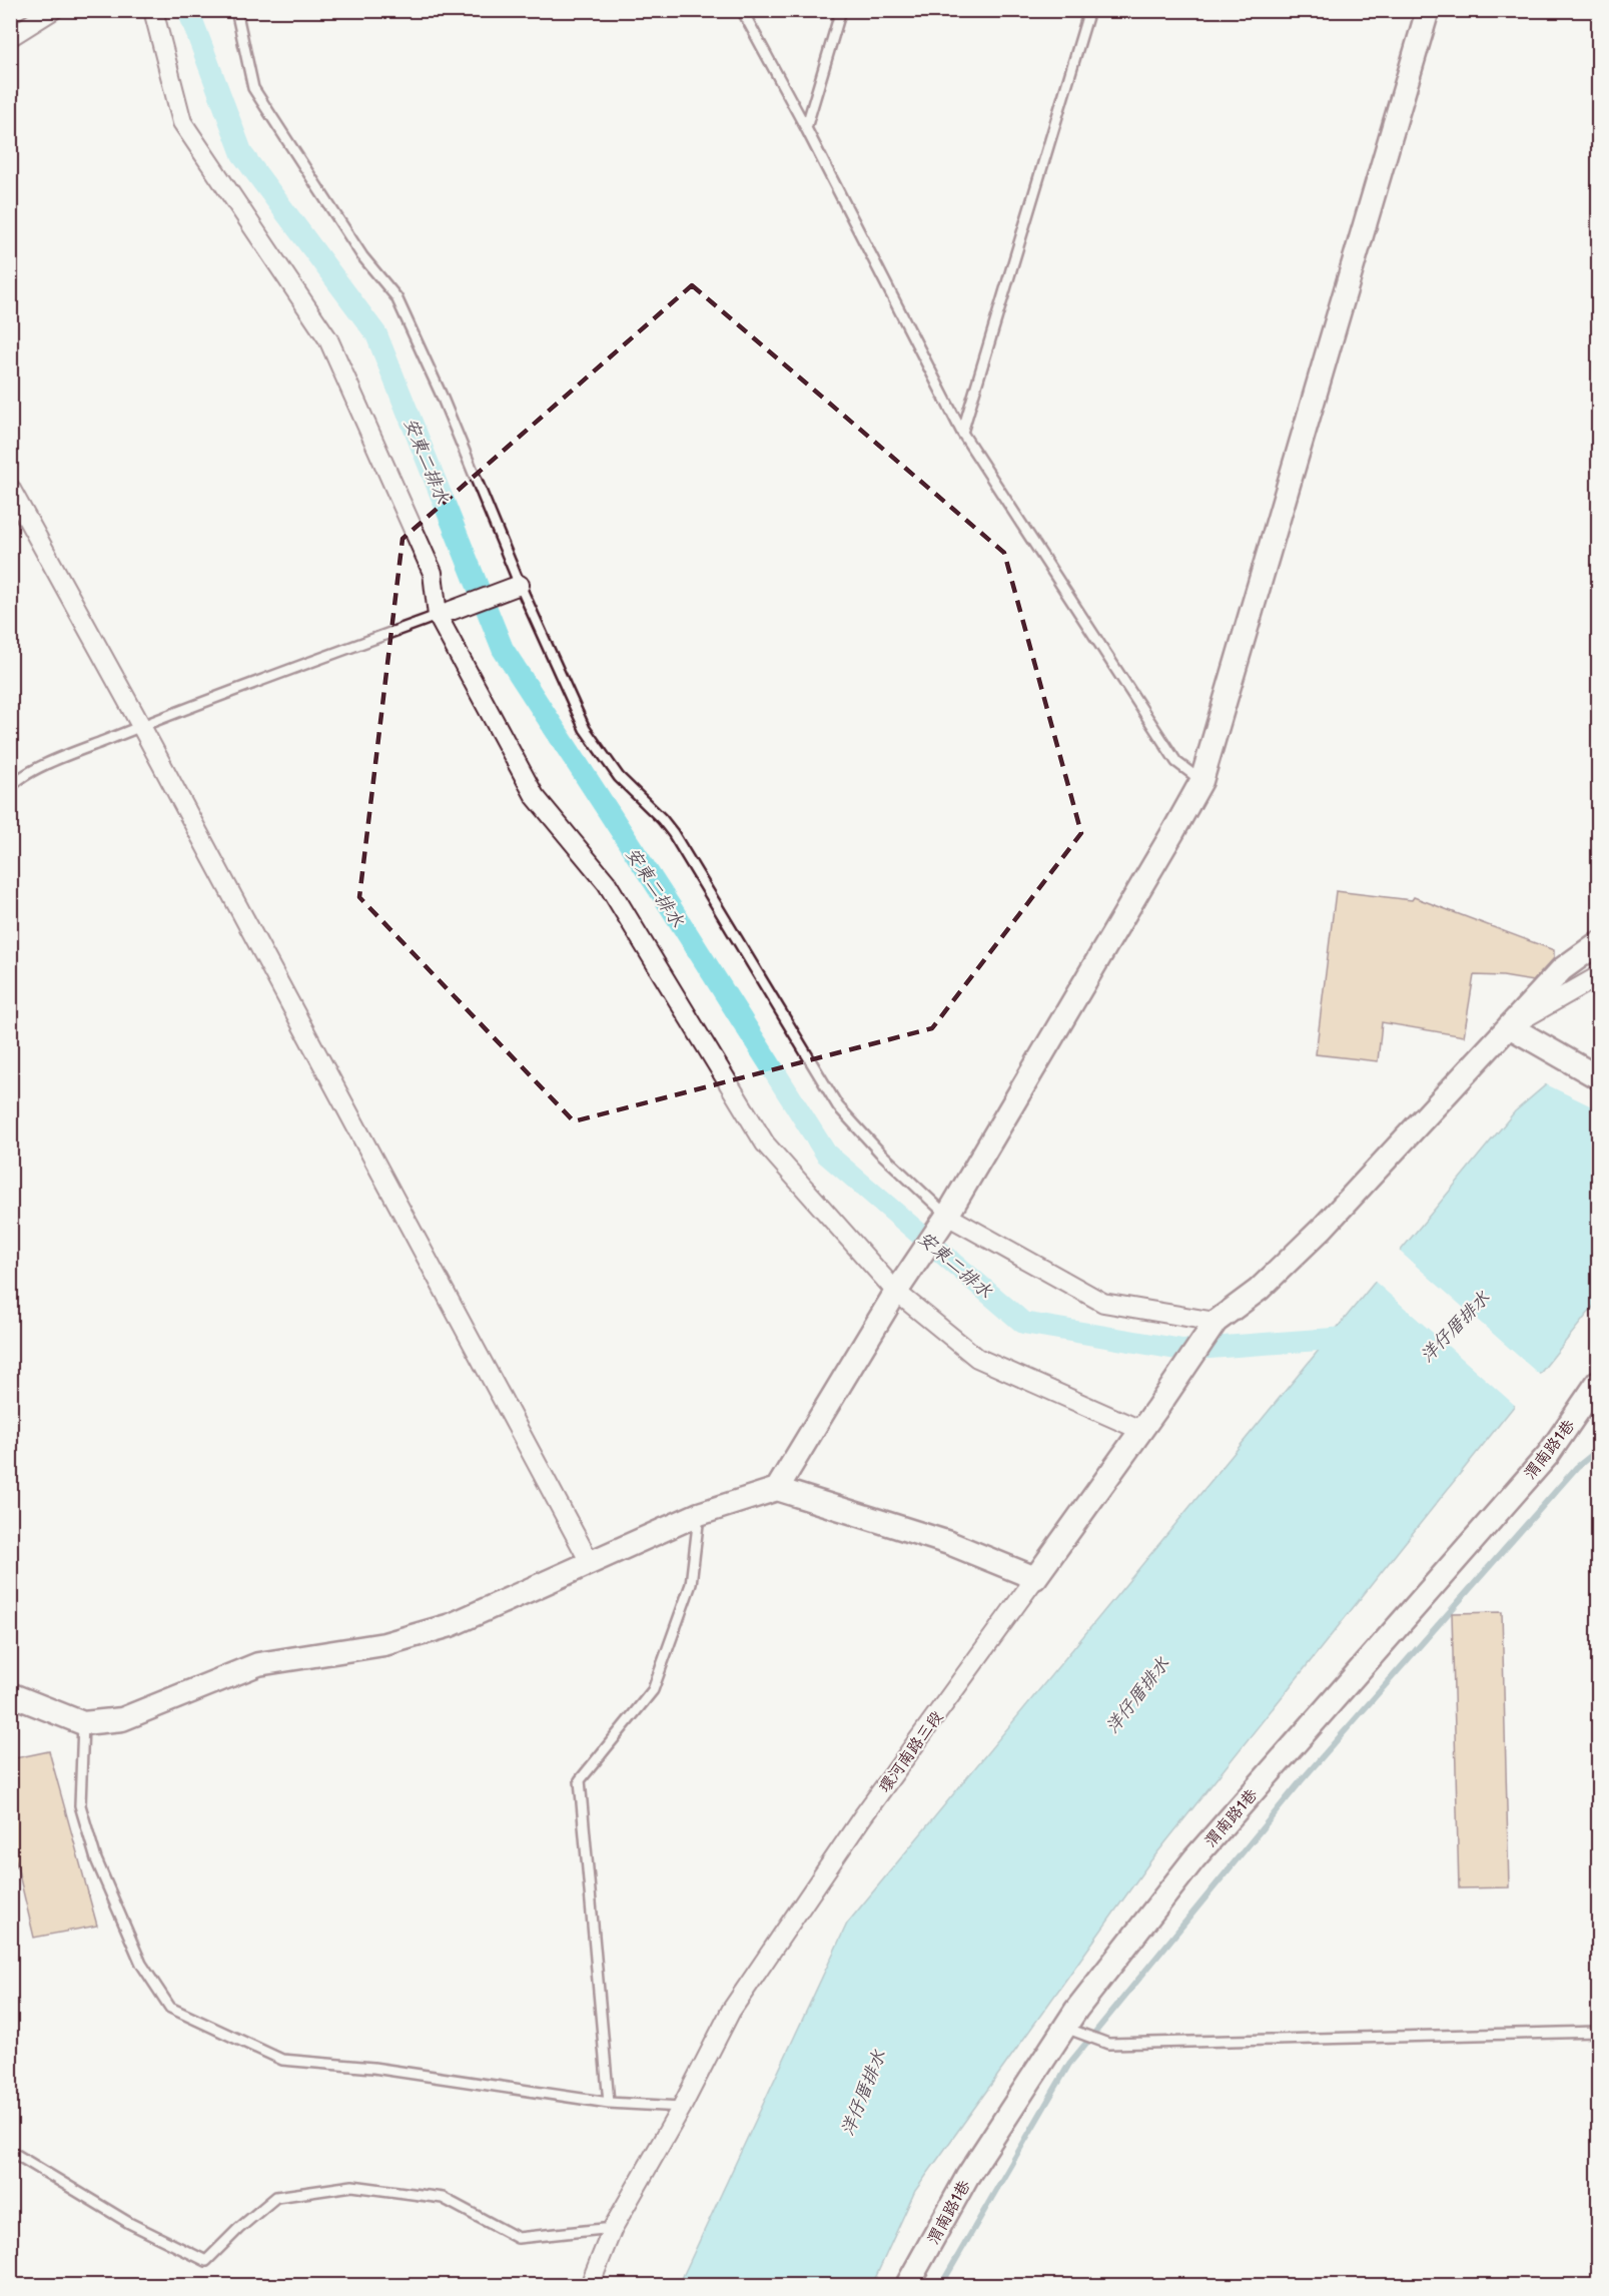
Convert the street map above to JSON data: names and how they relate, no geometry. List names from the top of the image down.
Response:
{
  "streets": {
    "street": ["渭南路1巷", "環河南路三段"]
  },
  "water": ["安東二排水", "洋仔厝排水"]
}
